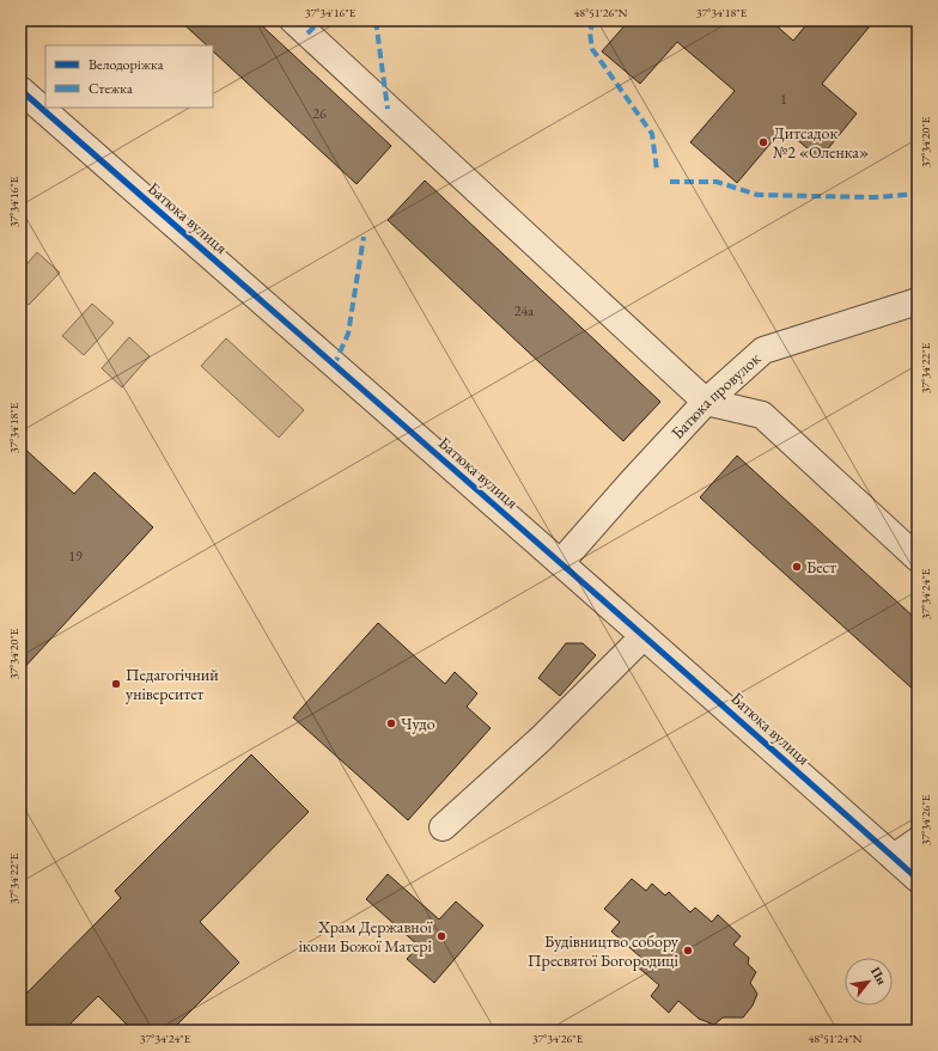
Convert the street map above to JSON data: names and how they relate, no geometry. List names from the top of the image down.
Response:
{
  "streets": {
    "street": ["Батюка вулиця", "Батюка провулок"]
  },
  "crossings": [
    ["Батюка вулиця", "Батюка провулок"]
  ],
  "places": [
    "Дитсадок №2 «Оленка»",
    "Бест",
    "Педагогічний університет",
    "Чудо",
    "Храм Державної ікони Божої Матері",
    "Будівництво собору Пресвятої Богородиці"
  ],
  "house_numbers": [
    "1",
    "26",
    "24а",
    "19"
  ],
  "legend": ["Велодоріжка", "Стежка"],
  "north": "top right",
  "coordinates": [
    "37°34'16\"E",
    "48°51'26\"N",
    "37°34'18\"E",
    "37°34'20\"E",
    "37°34'22\"E",
    "37°34'24\"E",
    "37°34'26\"E",
    "48°51'24\"N"
  ]
}
